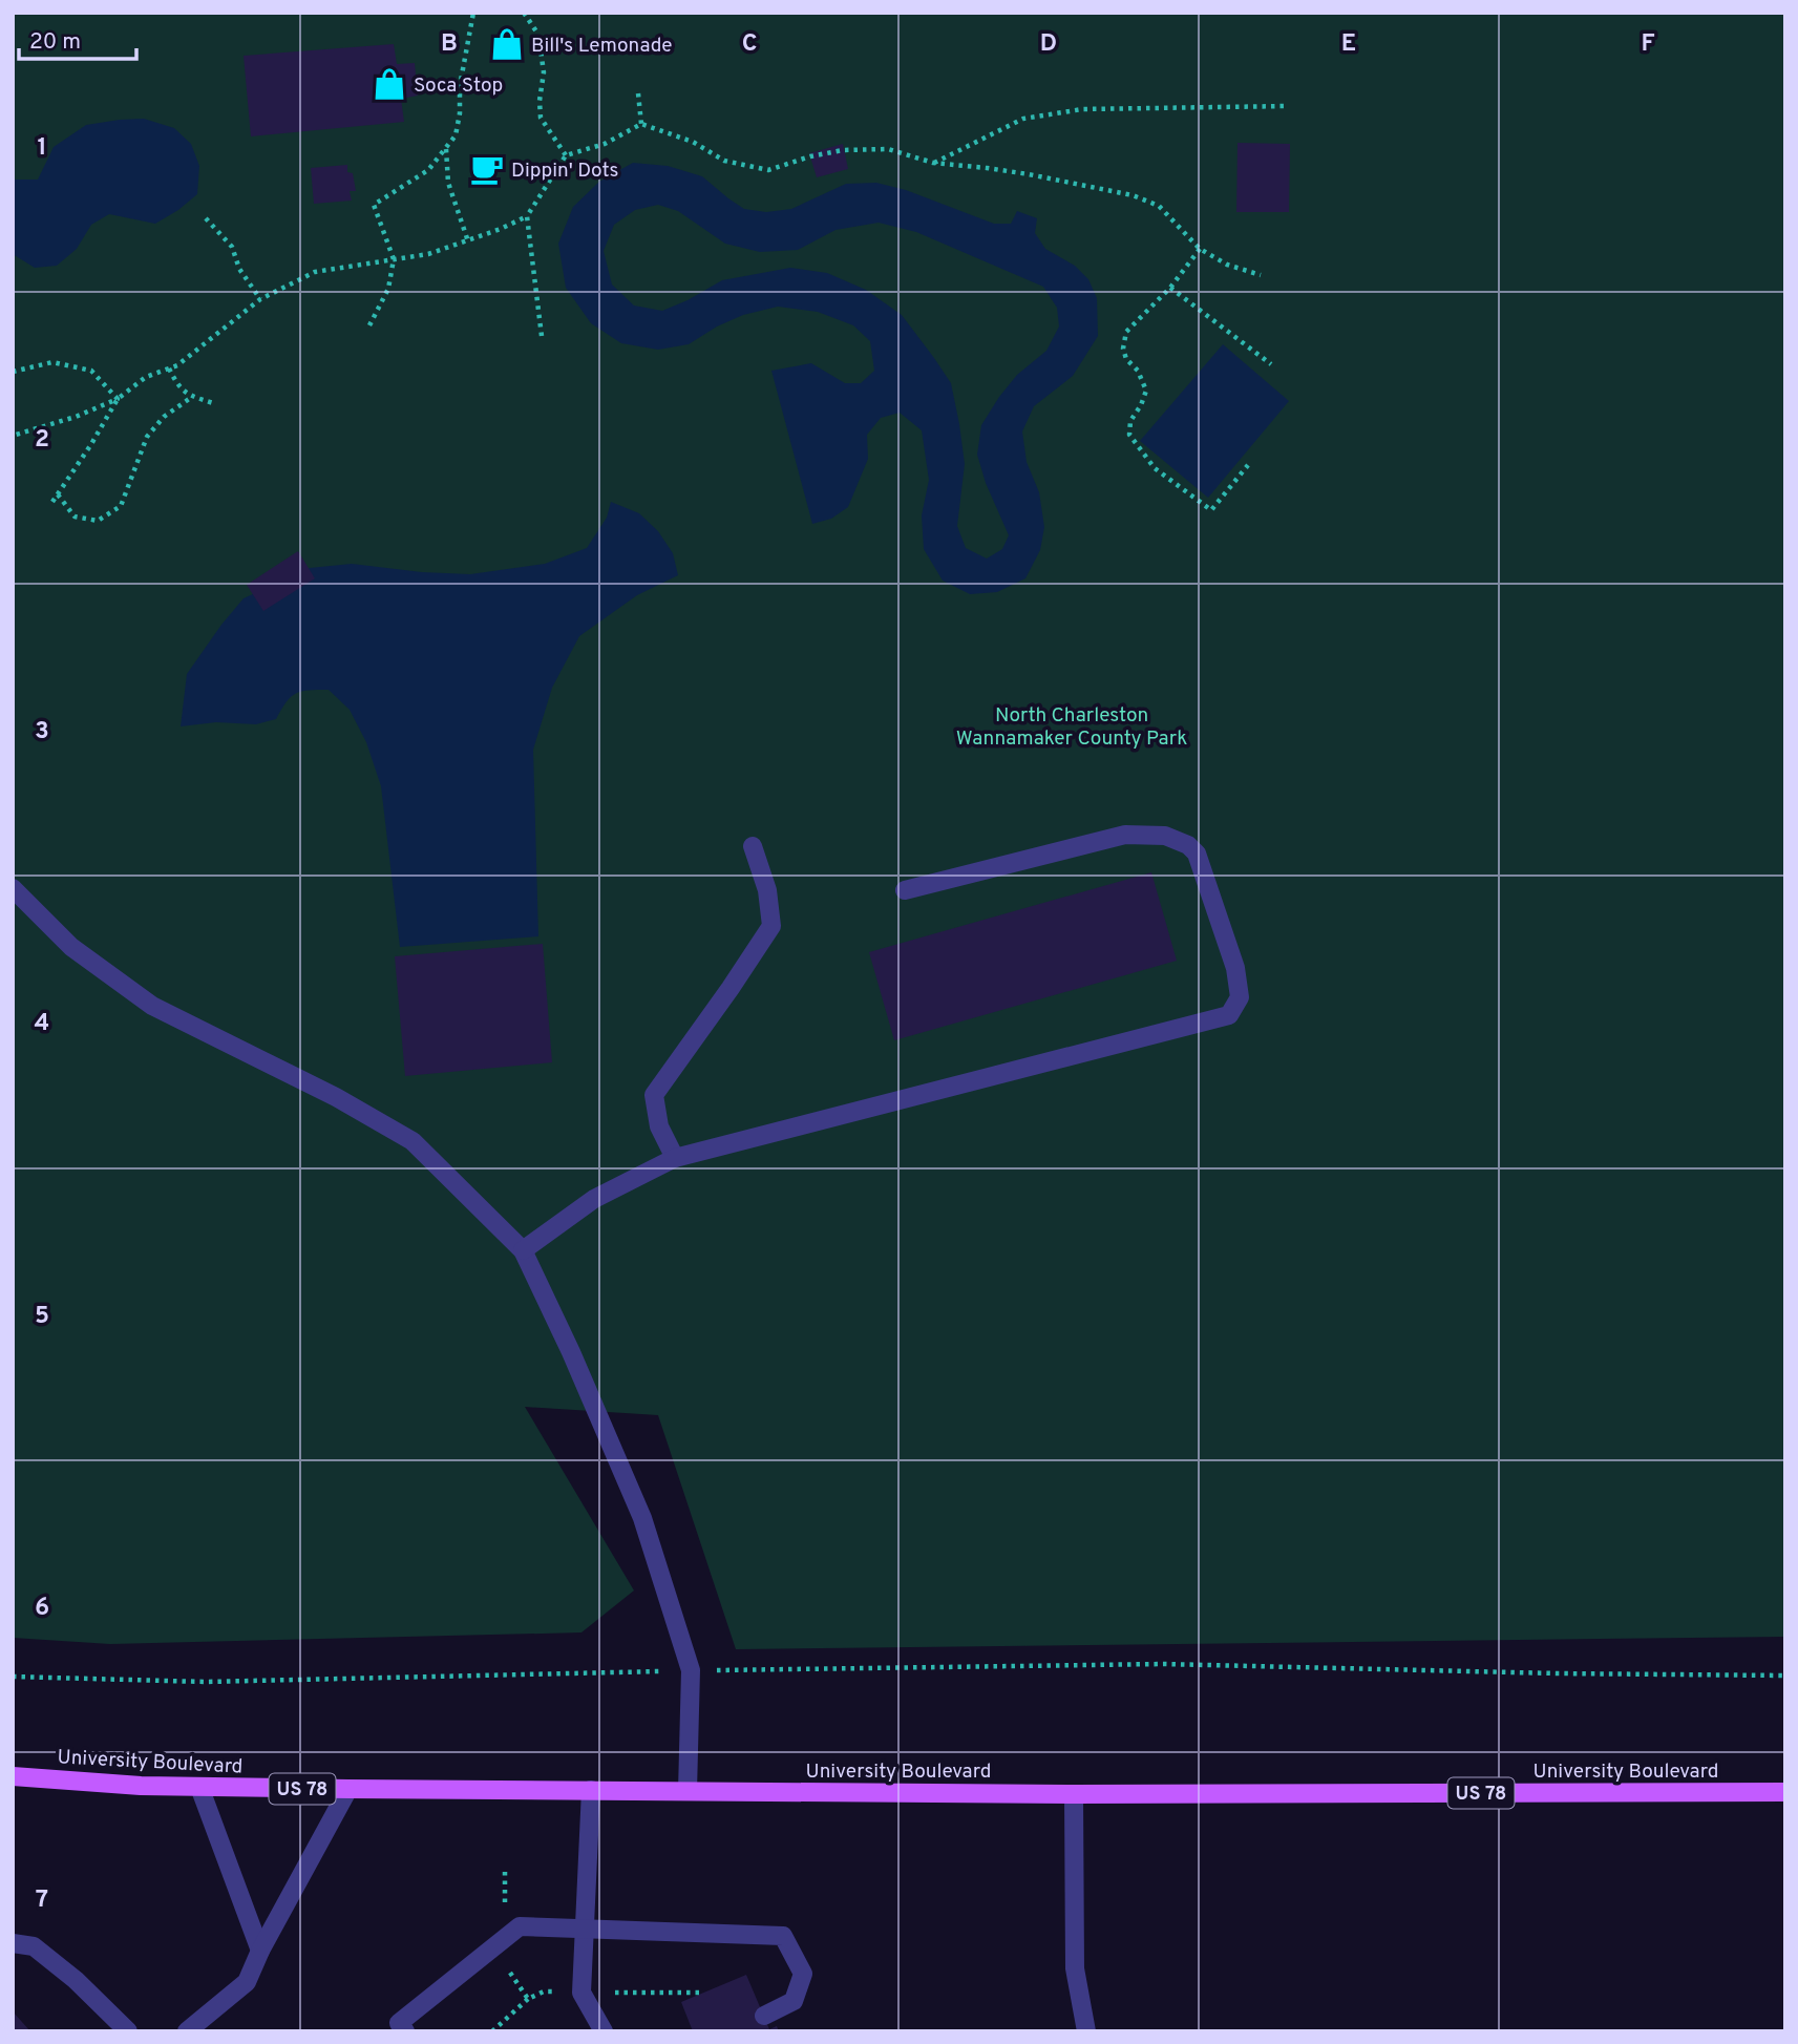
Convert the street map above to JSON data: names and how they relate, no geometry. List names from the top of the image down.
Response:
{
  "streets": {
    "main road": ["University Boulevard", "US 78"]
  },
  "parks": ["North Charleston Wannamaker County Park"],
  "places": {
    "shop": ["Bill's Lemonade", "Soca Stop"],
    "cafe": ["Dippin' Dots"]
  },
  "scale_bar": "20 m",
  "grid": {
    "columns": [
      "B",
      "C",
      "D",
      "E",
      "F"
    ],
    "rows": [
      "1",
      "2",
      "3",
      "4",
      "5",
      "6",
      "7"
    ]
  }
}
